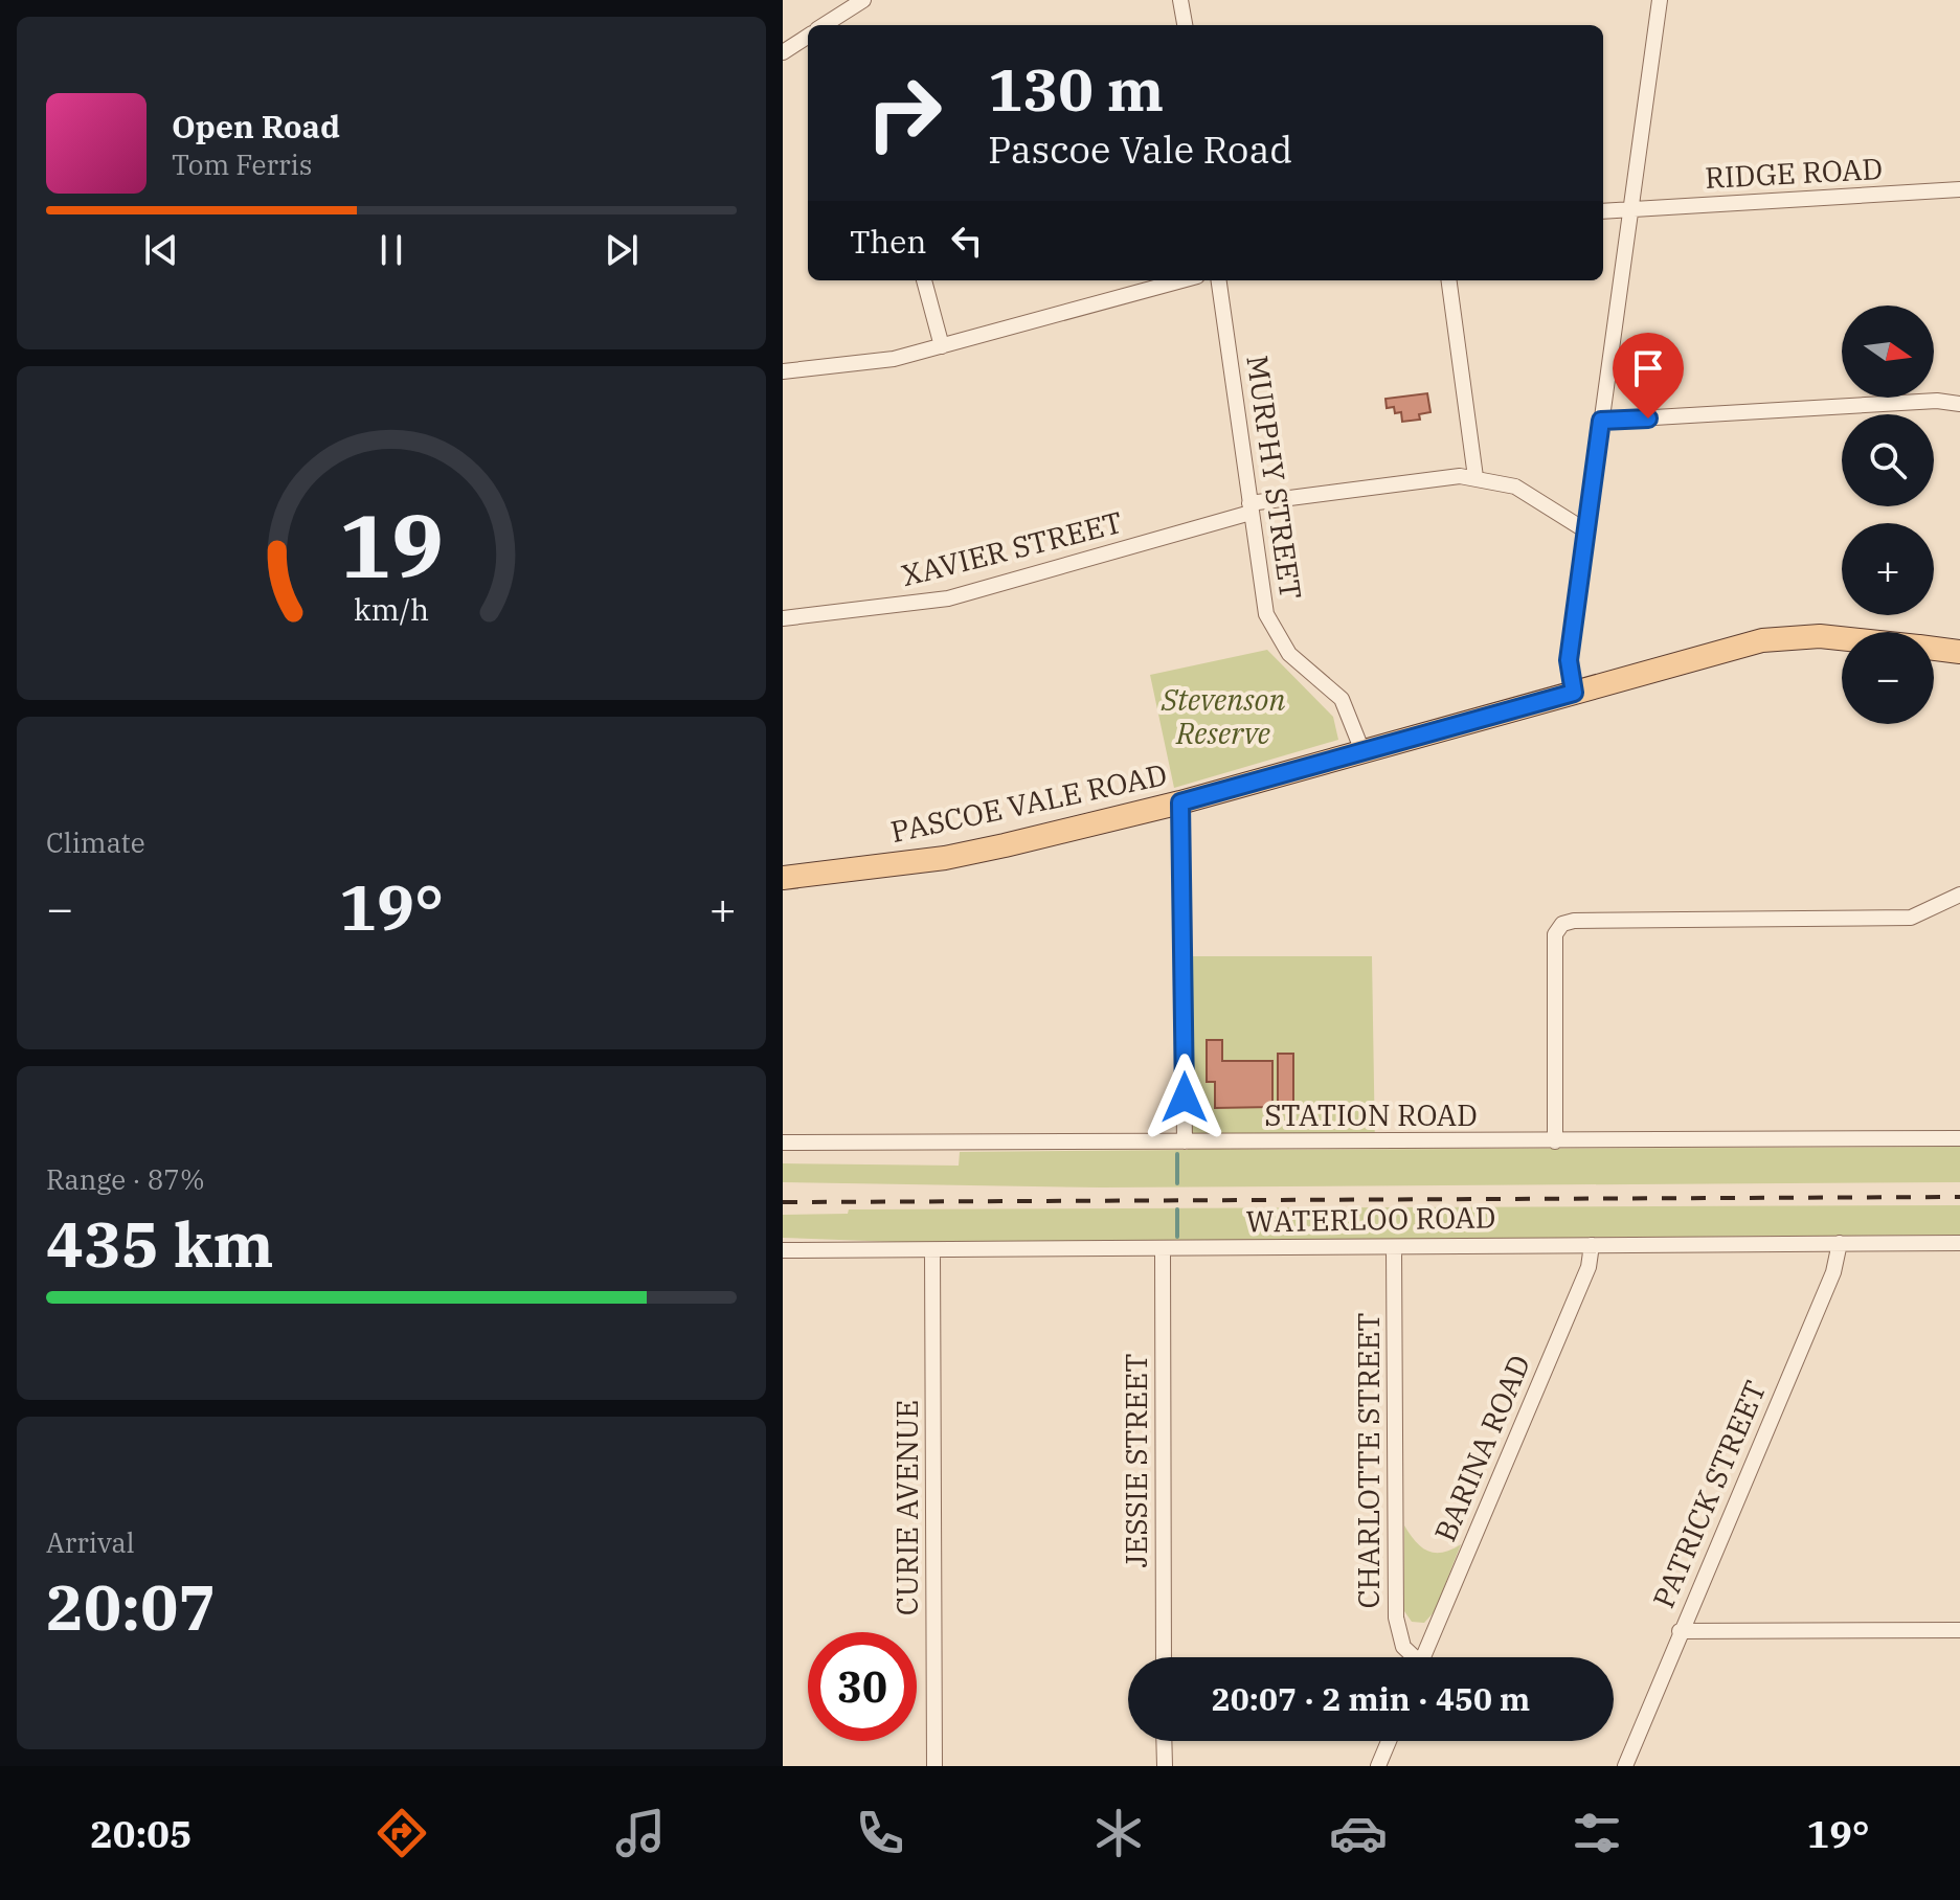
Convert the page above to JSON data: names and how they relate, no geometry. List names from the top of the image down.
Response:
{
  "streets": {
    "main road": ["PASCOE VALE ROAD"],
    "street": [
      "RIDGE ROAD",
      "MURPHY STREET",
      "XAVIER STREET",
      "STATION ROAD",
      "WATERLOO ROAD",
      "BARINA ROAD",
      "JESSIE STREET",
      "CHARLOTTE STREET",
      "PATRICK STREET",
      "CURIE AVENUE"
    ]
  },
  "crossings": [
    ["MURPHY STREET", "XAVIER STREET"],
    ["MURPHY STREET", "PASCOE VALE ROAD"],
    ["WATERLOO ROAD", "BARINA ROAD"],
    ["WATERLOO ROAD", "JESSIE STREET"],
    ["WATERLOO ROAD", "CHARLOTTE STREET"],
    ["WATERLOO ROAD", "PATRICK STREET"],
    ["WATERLOO ROAD", "CURIE AVENUE"]
  ],
  "parks": ["Stevenson Reserve"],
  "north": "right",
  "page": {
    "turn": ["130 m", "Pascoe Vale Road"],
    "song": ["Open Road", "Tom Ferris"],
    "then": "Then",
    "map_buttons": ["+", "−"],
    "tile": [
      "Climate",
      ["Range · 87%", "435 km"],
      ["Arrival", "20:07"]
    ],
    "heat": ["−", "19°", "+"],
    "limit": "30",
    "trip": "20:07 · 2 min · 450 m",
    "tabs": ["20:05", "19°"],
    "gauge": ["19", "km/h"]
  }
}
